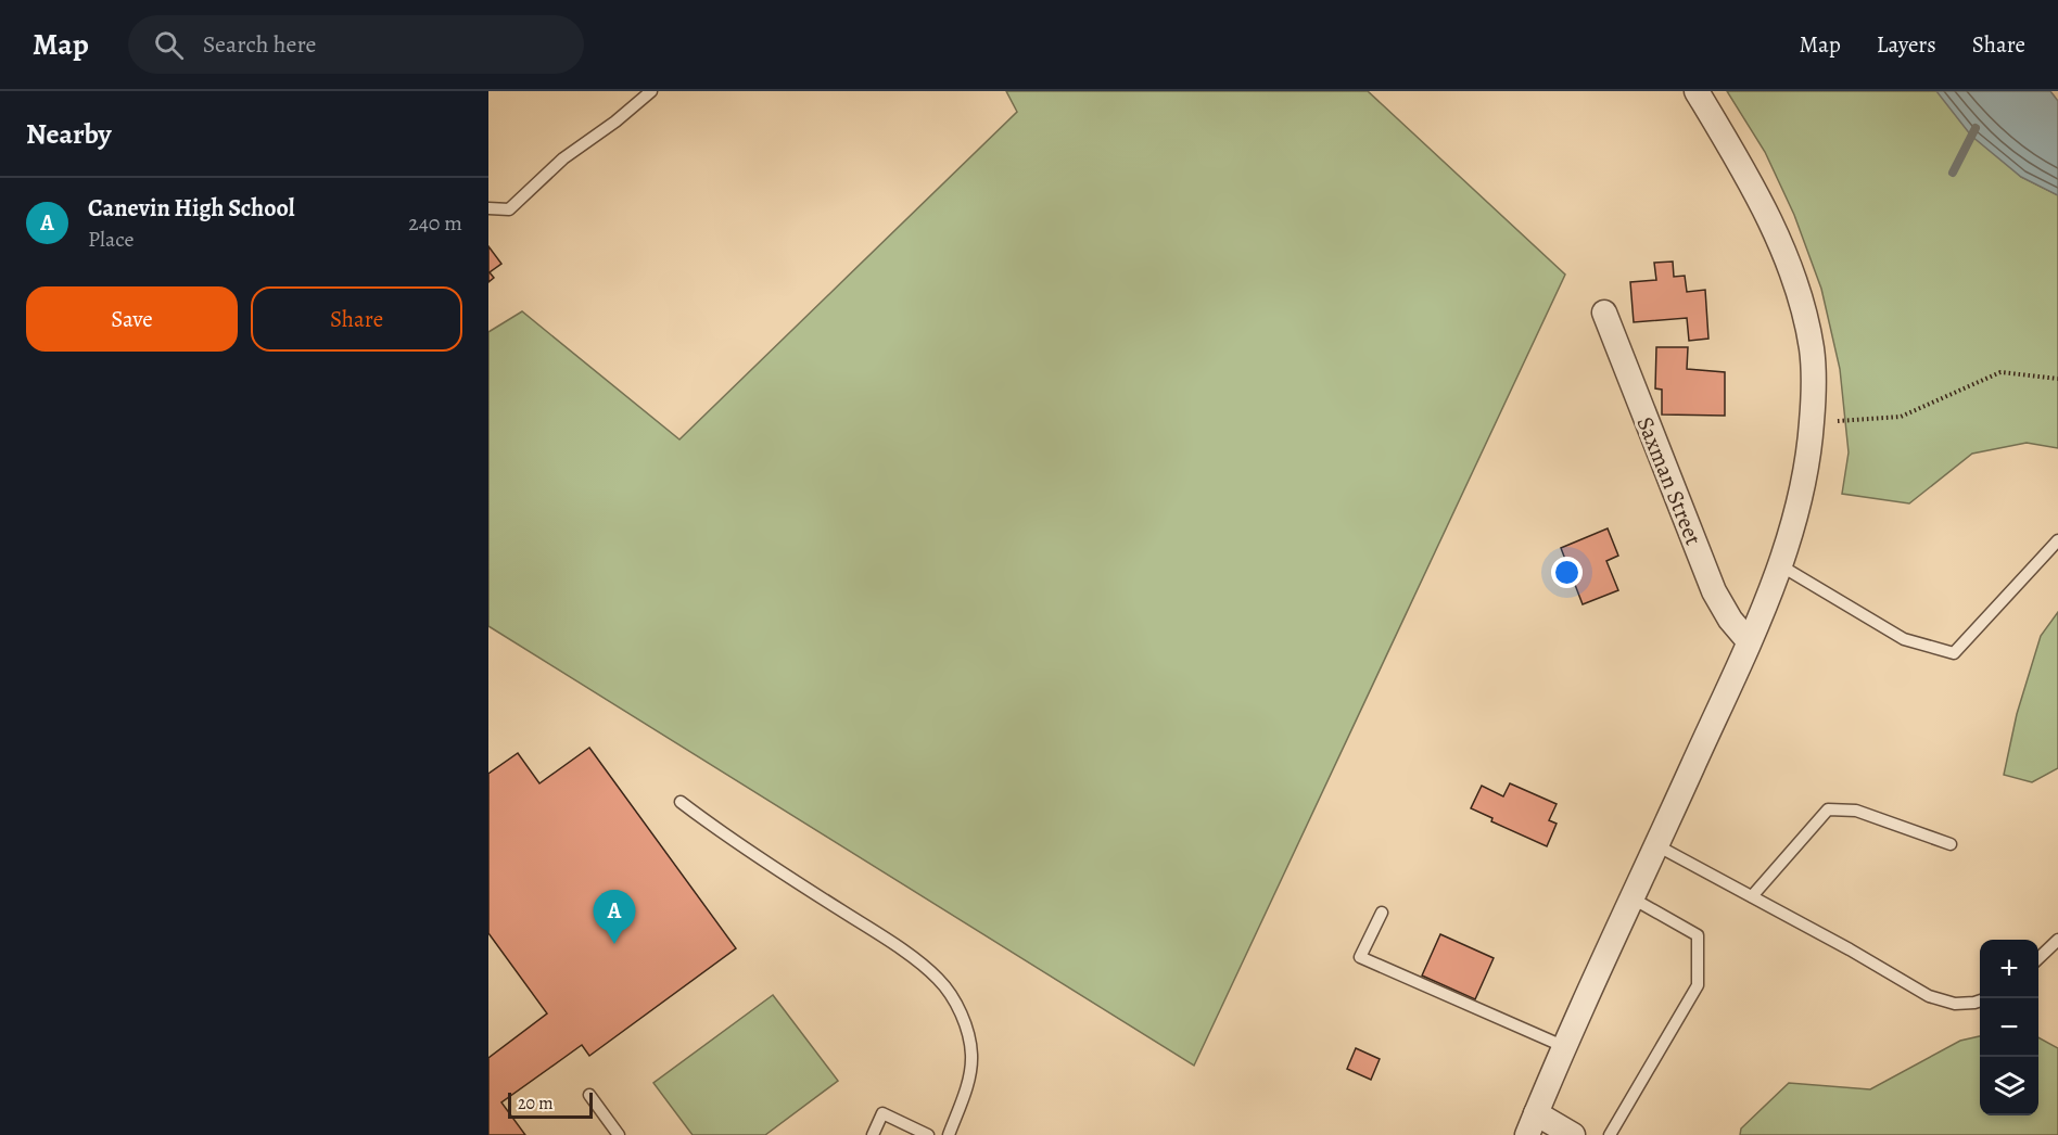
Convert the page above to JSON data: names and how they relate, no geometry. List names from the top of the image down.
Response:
{
  "streets": {
    "street": ["Saxman Street"]
  },
  "scale_bar": "20 m",
  "page": {
    "header": "Map",
    "search": "Search here",
    "nav": ["Map", "Layers", "Share"],
    "heading": "Nearby",
    "list": [
      {
        "mark": "A",
        "name": "Canevin High School",
        "note": "Place",
        "value": "240 m"
      }
    ],
    "buttons": ["Save", "Share"],
    "pins": "A",
    "map_buttons": ["+", "−"],
    "scale": "20 m"
  }
}
